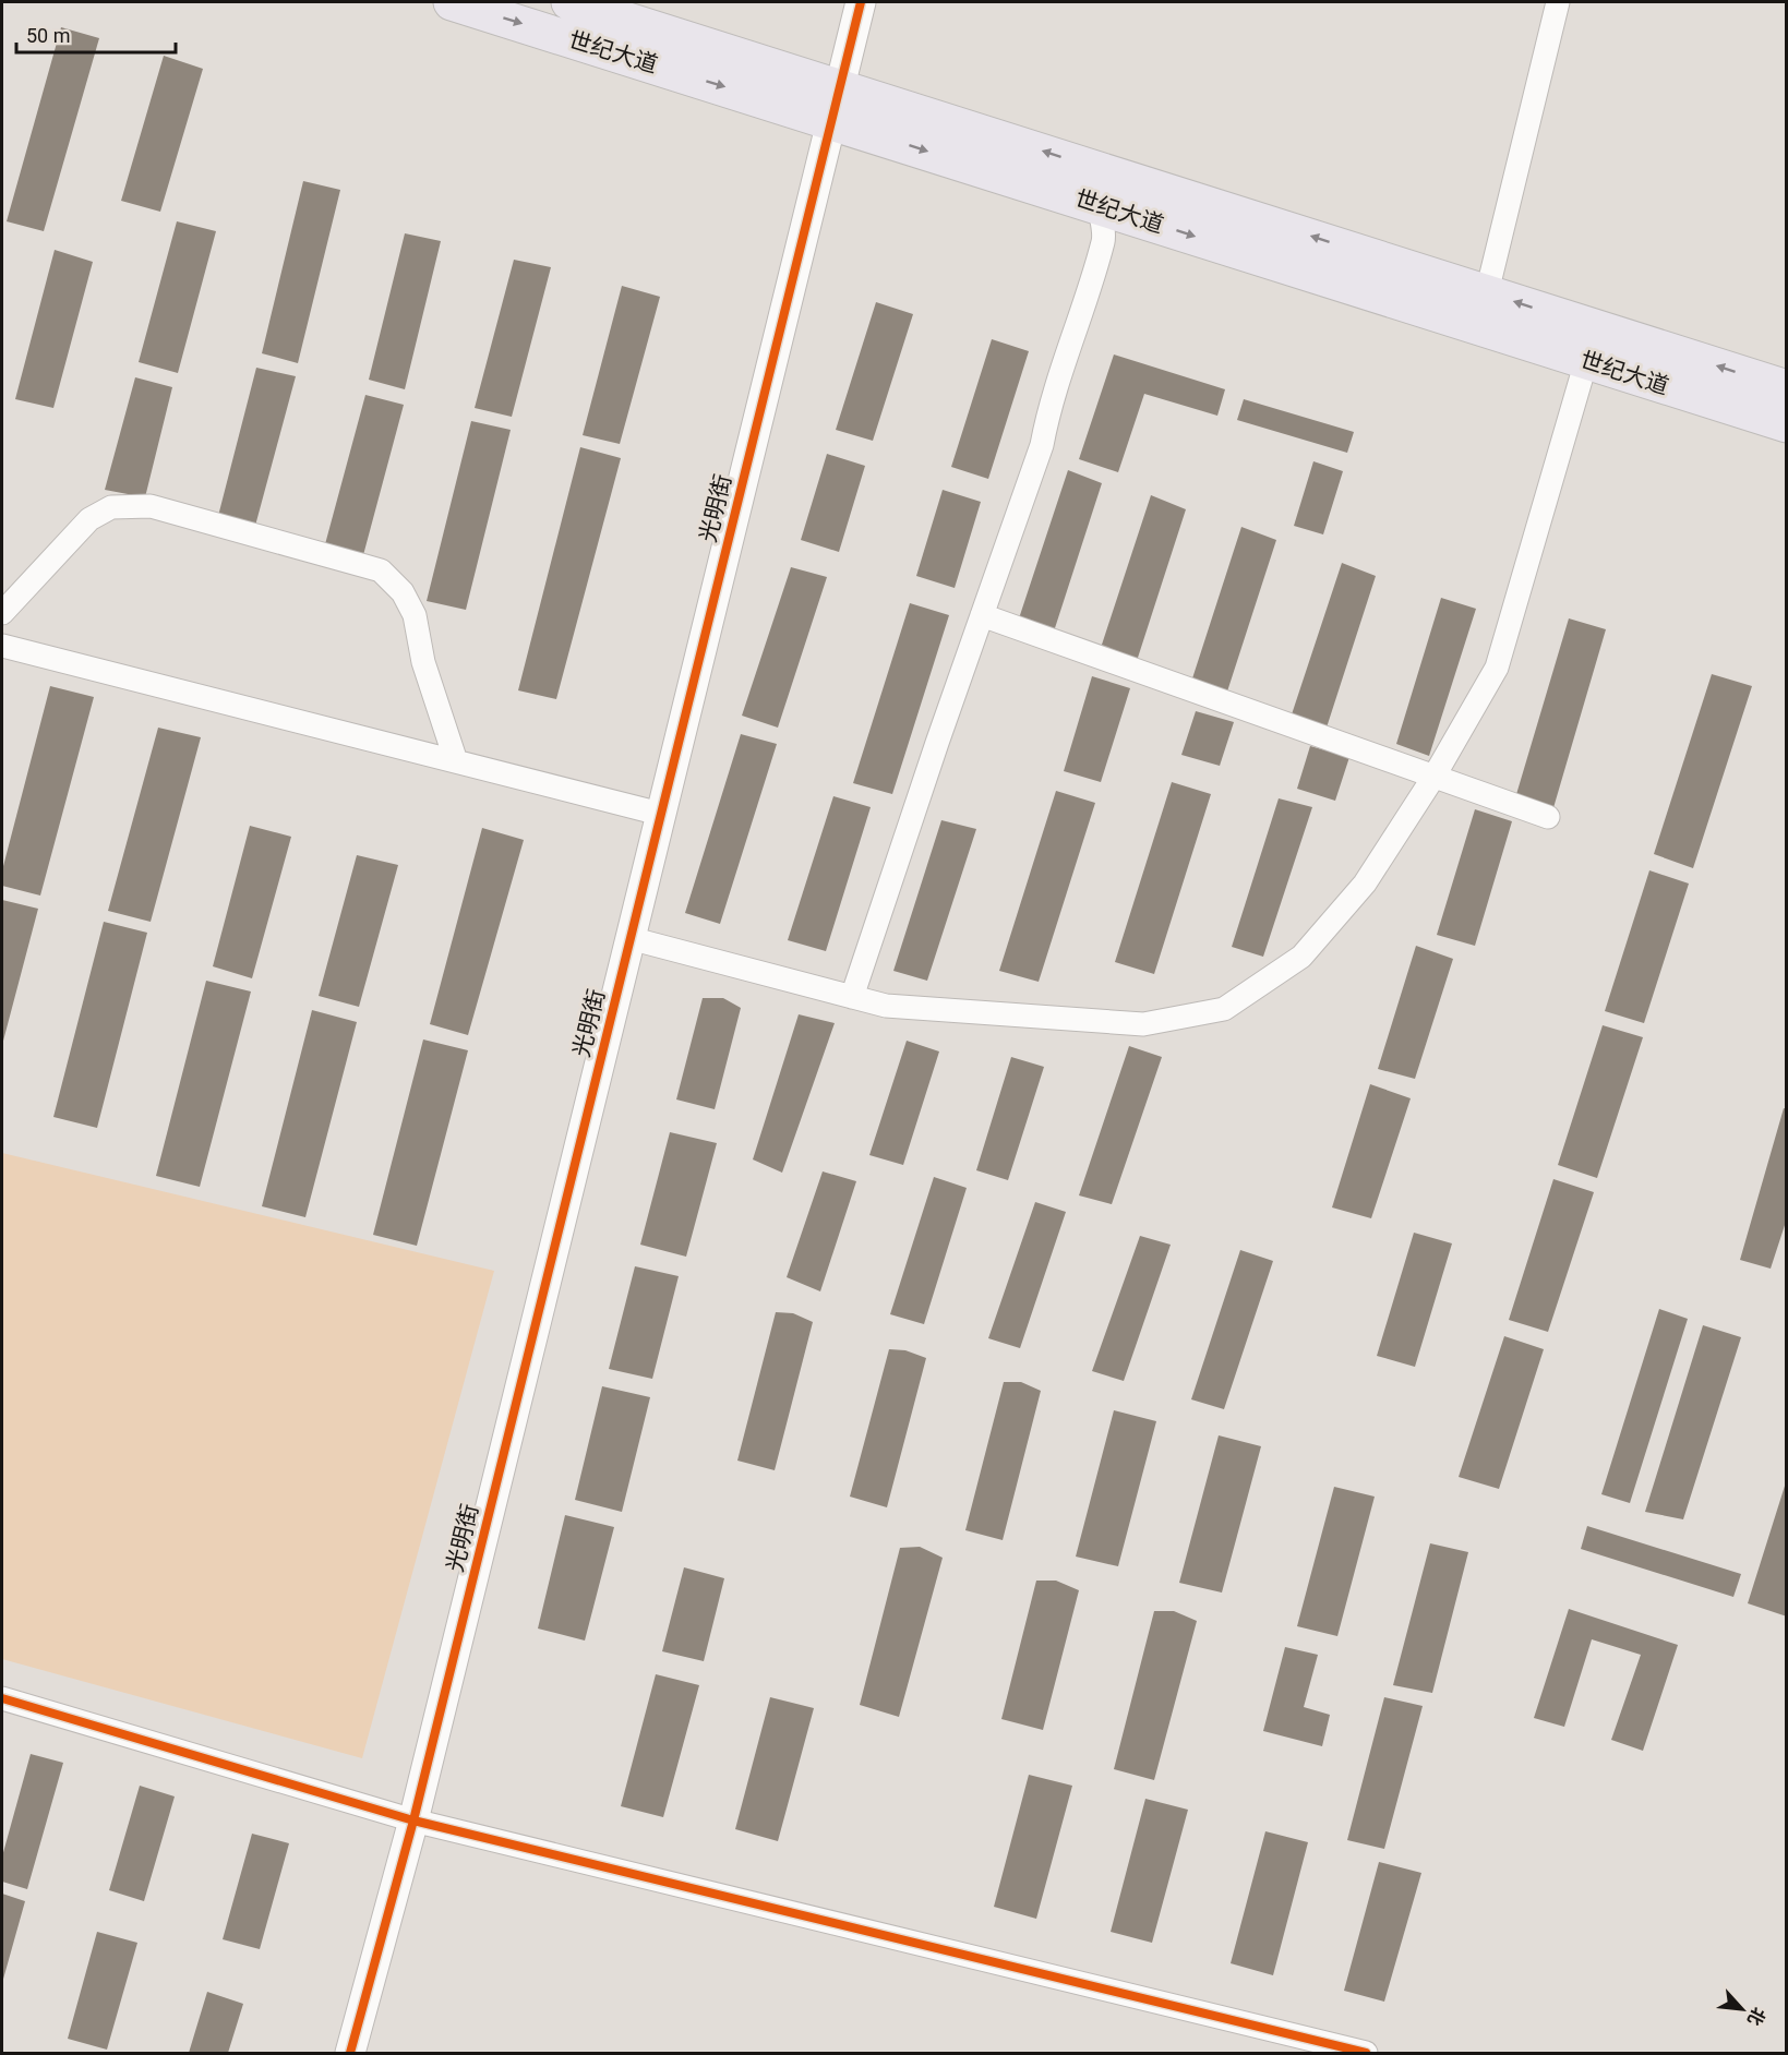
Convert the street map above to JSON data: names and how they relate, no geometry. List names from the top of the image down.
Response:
{
  "streets": {
    "main road": ["世纪大道"],
    "street": ["光明街"]
  },
  "crossings": [
    ["世纪大道", "光明街"]
  ],
  "scale_bar": "50 m",
  "north": "bottom right"
}
